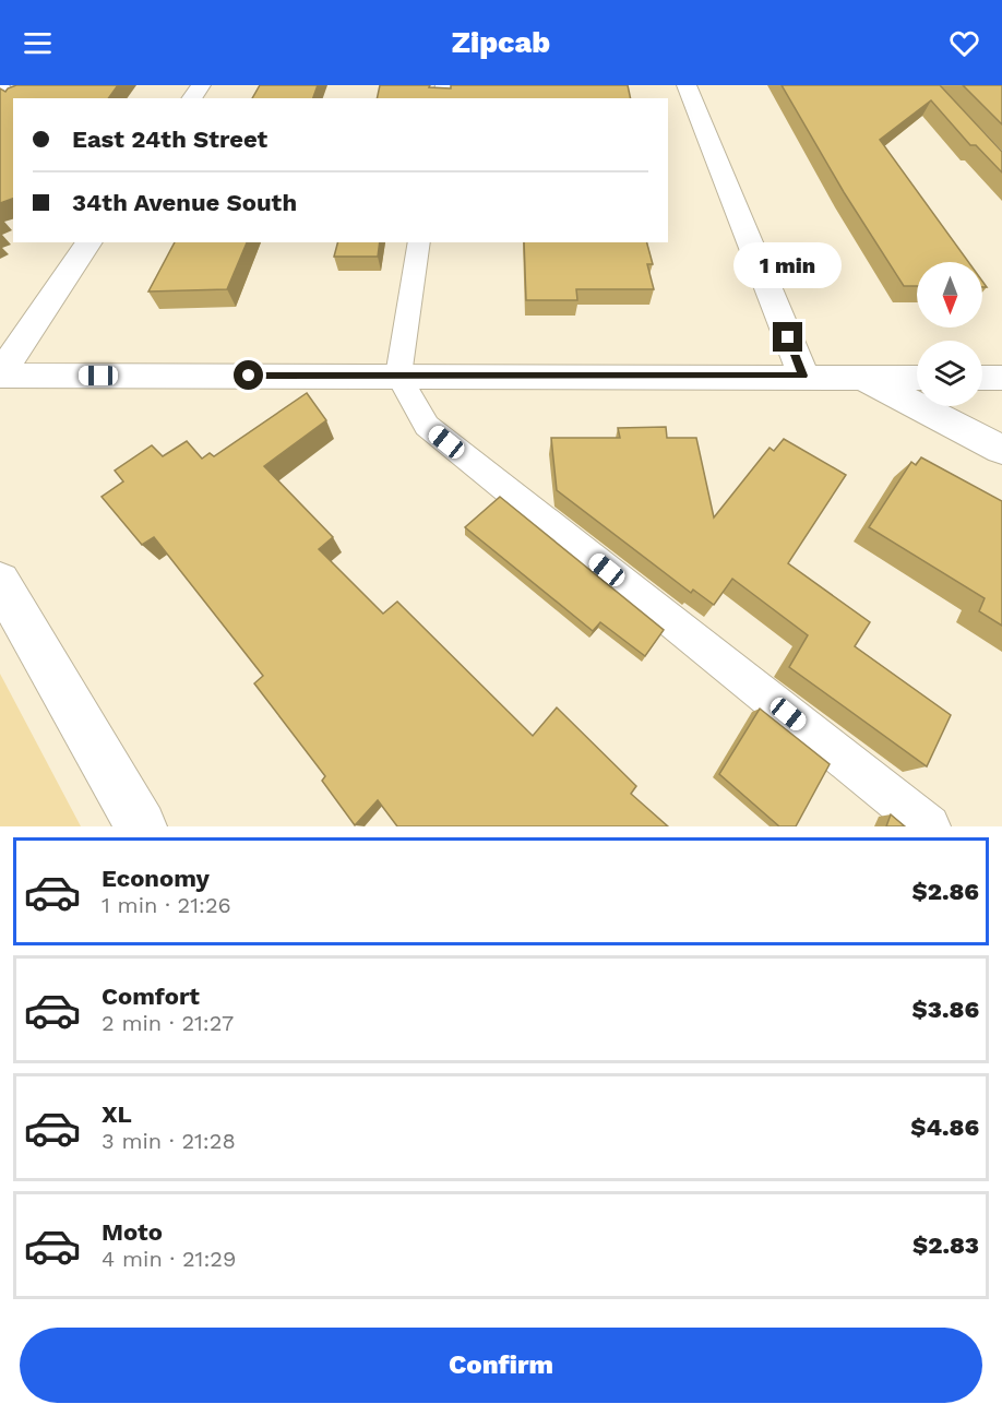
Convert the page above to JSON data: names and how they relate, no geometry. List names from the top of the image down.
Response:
{
  "north": "bottom",
  "page": {
    "header": "Zipcab",
    "banner": ["East 24th Street", "34th Avenue South"],
    "bubble": "1 min",
    "list": [
      {
        "name": "Economy",
        "note": "1 min · 21:26",
        "value": "$2.86"
      },
      {
        "name": "Comfort",
        "note": "2 min · 21:27",
        "value": "$3.86"
      },
      {
        "name": "XL",
        "note": "3 min · 21:28",
        "value": "$4.86"
      },
      {
        "name": "Moto",
        "note": "4 min · 21:29",
        "value": "$2.83"
      }
    ],
    "buttons": "Confirm"
  }
}
